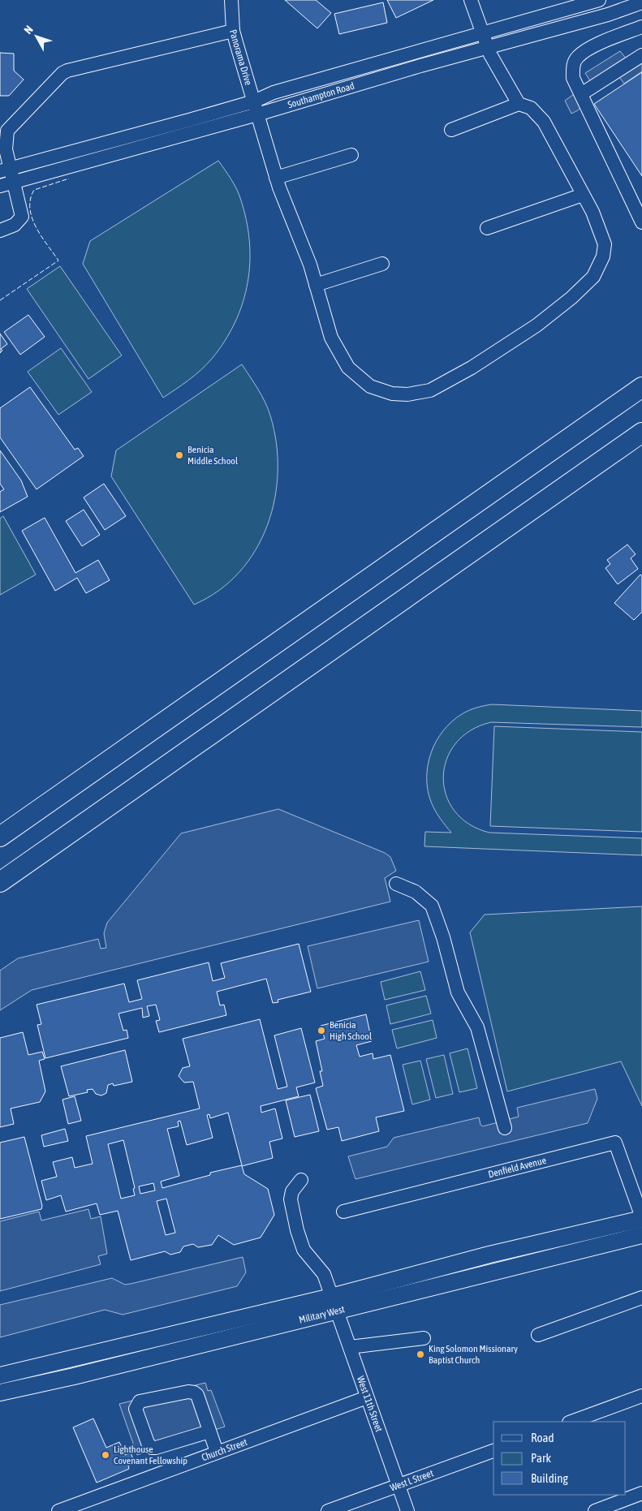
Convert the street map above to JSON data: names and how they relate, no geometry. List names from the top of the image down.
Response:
{
  "streets": {
    "main road": ["Military West"],
    "street": [
      "Panorama Drive",
      "Southampton Road",
      "Denfield Avenue",
      "West 11th Street",
      "Church Street",
      "West L Street"
    ]
  },
  "crossings": [
    ["Panorama Drive", "Southampton Road"],
    ["Denfield Avenue", "Military West"],
    ["Military West", "West 11th Street"],
    ["West 11th Street", "Church Street"],
    ["West 11th Street", "West L Street"]
  ],
  "places": [
    "Benicia Middle School",
    "Benicia High School",
    "King Solomon Missionary Baptist Church",
    "Lighthouse Covenant Fellowship"
  ],
  "legend": ["Road", "Park", "Building"],
  "north": "top left"
}
